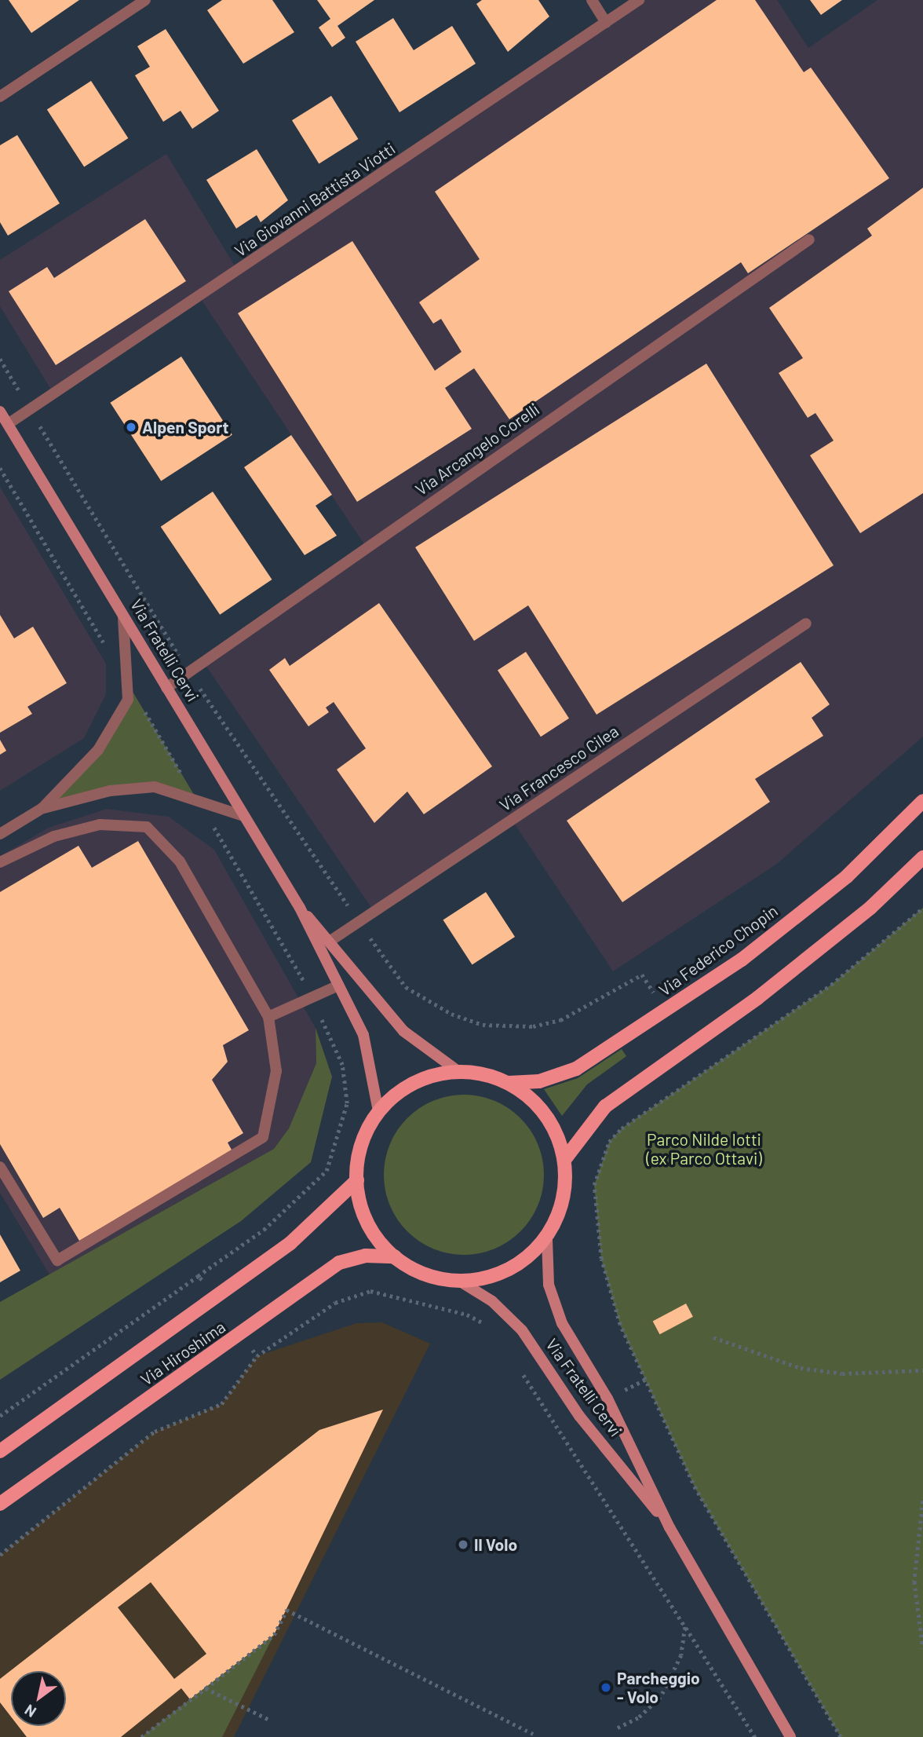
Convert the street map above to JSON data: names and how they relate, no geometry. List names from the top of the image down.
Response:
{
  "streets": {
    "main road": ["Via Fratelli Cervi", "Via Federico Chopin", "Via Hiroshima"],
    "street": ["Via Giovanni Battista Viotti", "Via Arcangelo Corelli", "Via Francesco Cilea"]
  },
  "crossings": [
    ["Via Giovanni Battista Viotti", "Via Fratelli Cervi"],
    ["Via Arcangelo Corelli", "Via Fratelli Cervi"],
    ["Via Fratelli Cervi", "Via Francesco Cilea"],
    ["Via Fratelli Cervi", "Via Federico Chopin"],
    ["Via Fratelli Cervi", "Via Hiroshima"]
  ],
  "parks": ["Parco Nilde Iotti (ex Parco Ottavi)"],
  "places": ["Alpen Sport", "Il Volo", "Parcheggio - Volo"],
  "north": "bottom left"
}
